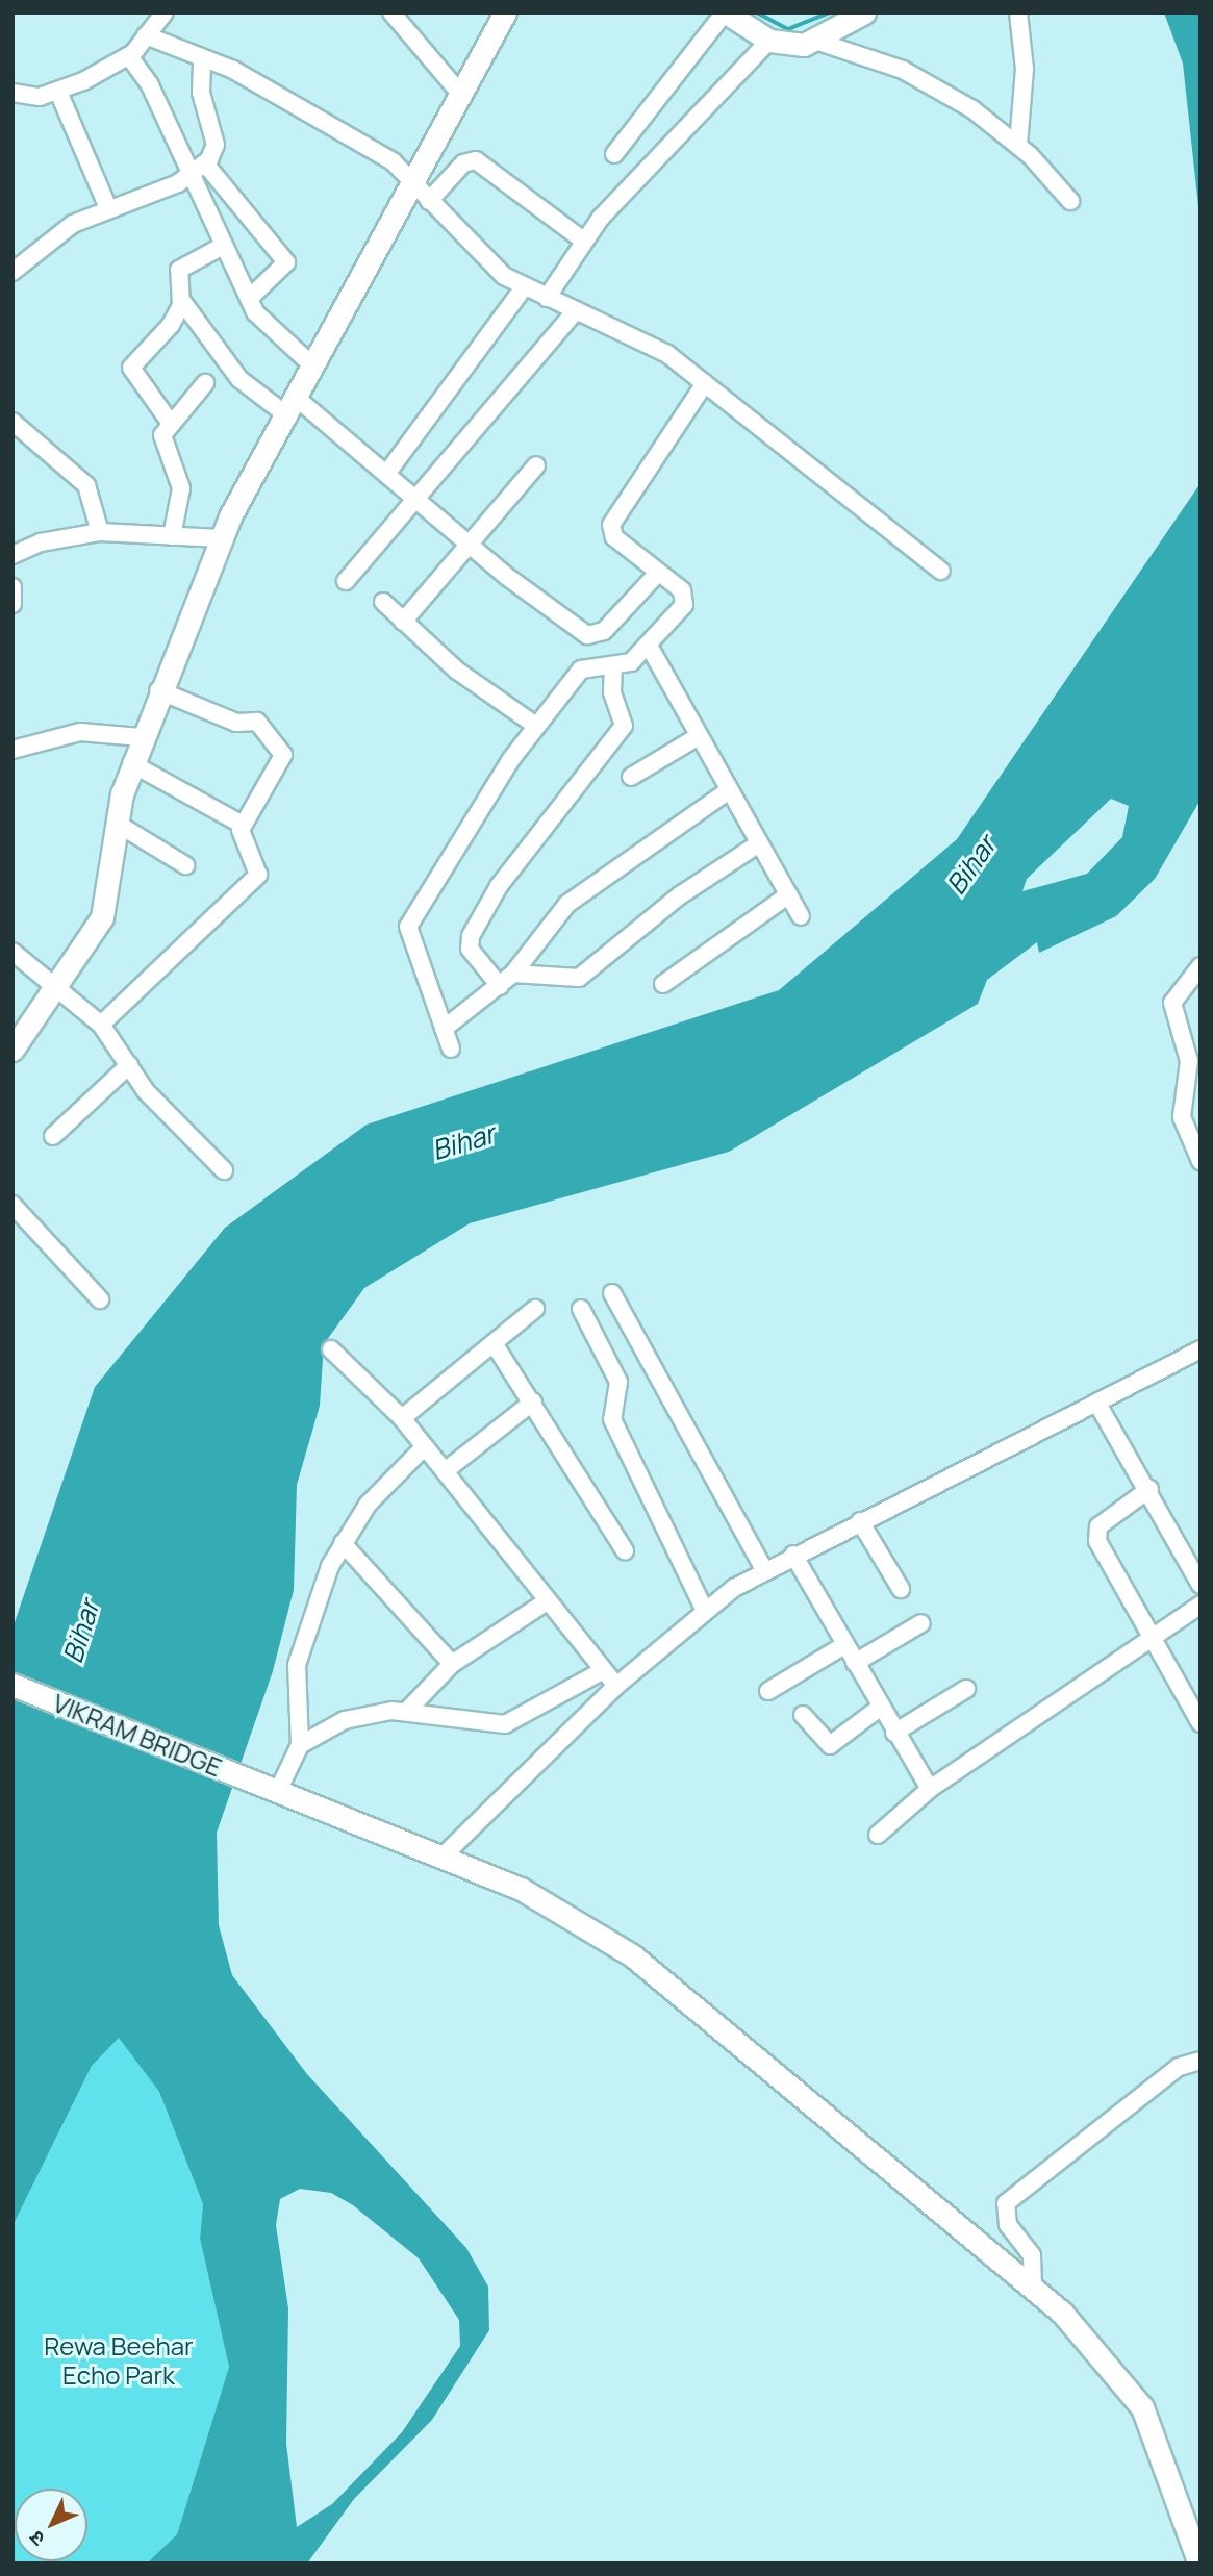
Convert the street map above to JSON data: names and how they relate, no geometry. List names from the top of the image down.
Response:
{
  "streets": {
    "street": ["VIKRAM BRIDGE"]
  },
  "water": ["Bihar"],
  "parks": ["Rewa Beehar Echo Park"],
  "north": "bottom left"
}
